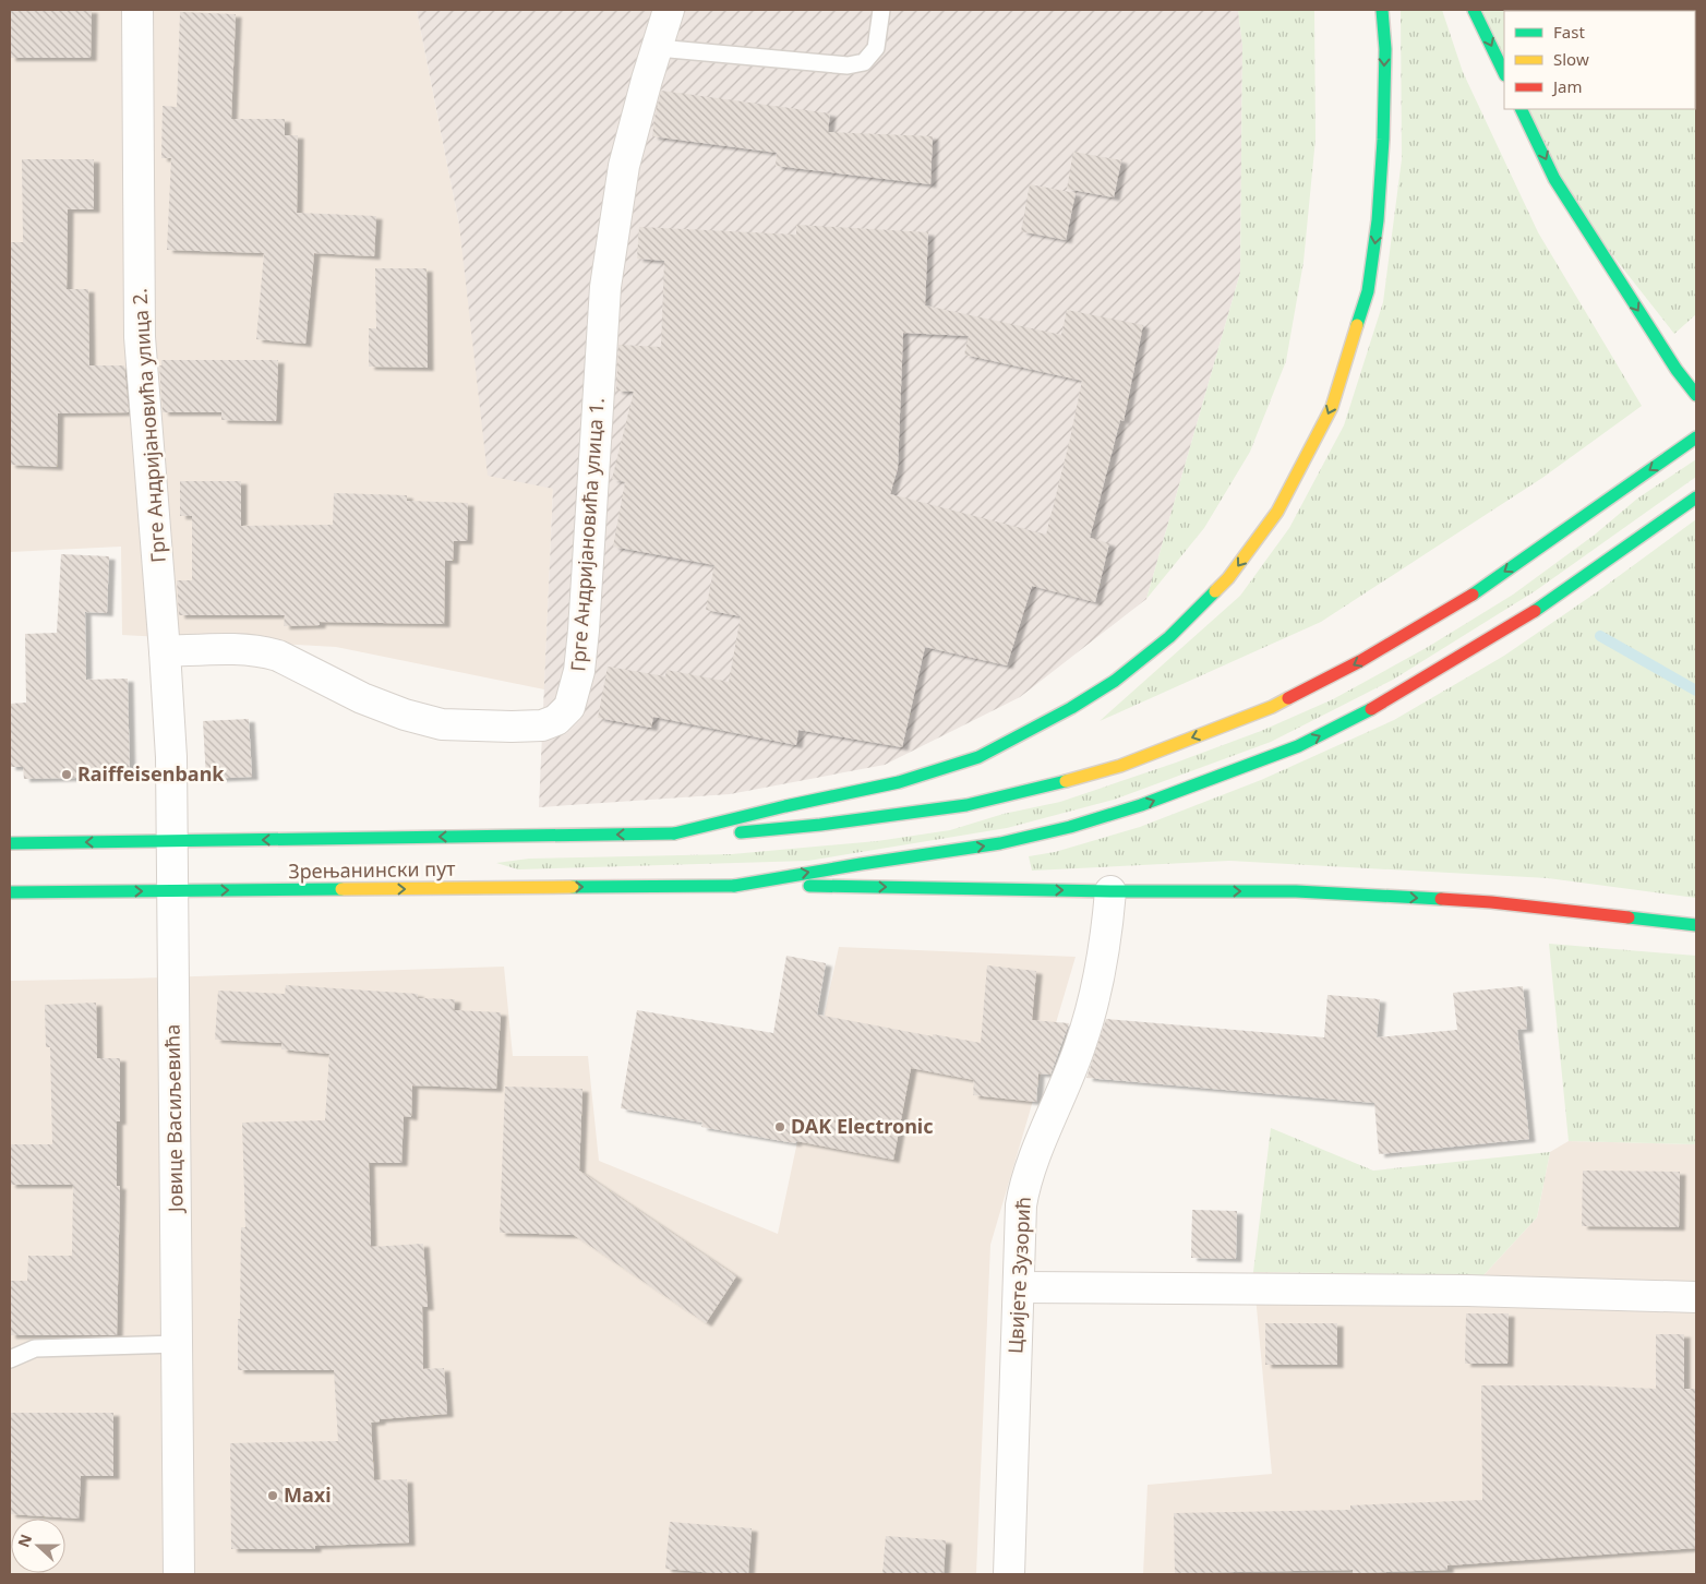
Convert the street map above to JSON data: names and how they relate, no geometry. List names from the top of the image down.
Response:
{
  "streets": {
    "main road": ["Зрењанински пут"],
    "street": [
      "Грге Андријановића улица 2.",
      "Грге Андријановића улица 1.",
      "Јовице Васиљевића",
      "Цвијете Зузорић"
    ]
  },
  "crossings": [
    ["Грге Андријановића улица 2.", "Грге Андријановића улица 1."],
    ["Грге Андријановића улица 2.", "Зрењанински пут"],
    ["Грге Андријановића улица 2.", "Јовице Васиљевића"],
    ["Зрењанински пут", "Јовице Васиљевића"]
  ],
  "places": ["Raiffeisenbank", "DAK Electronic", "Maxi"],
  "legend": ["Fast", "Slow", "Jam"],
  "north": "left"
}
